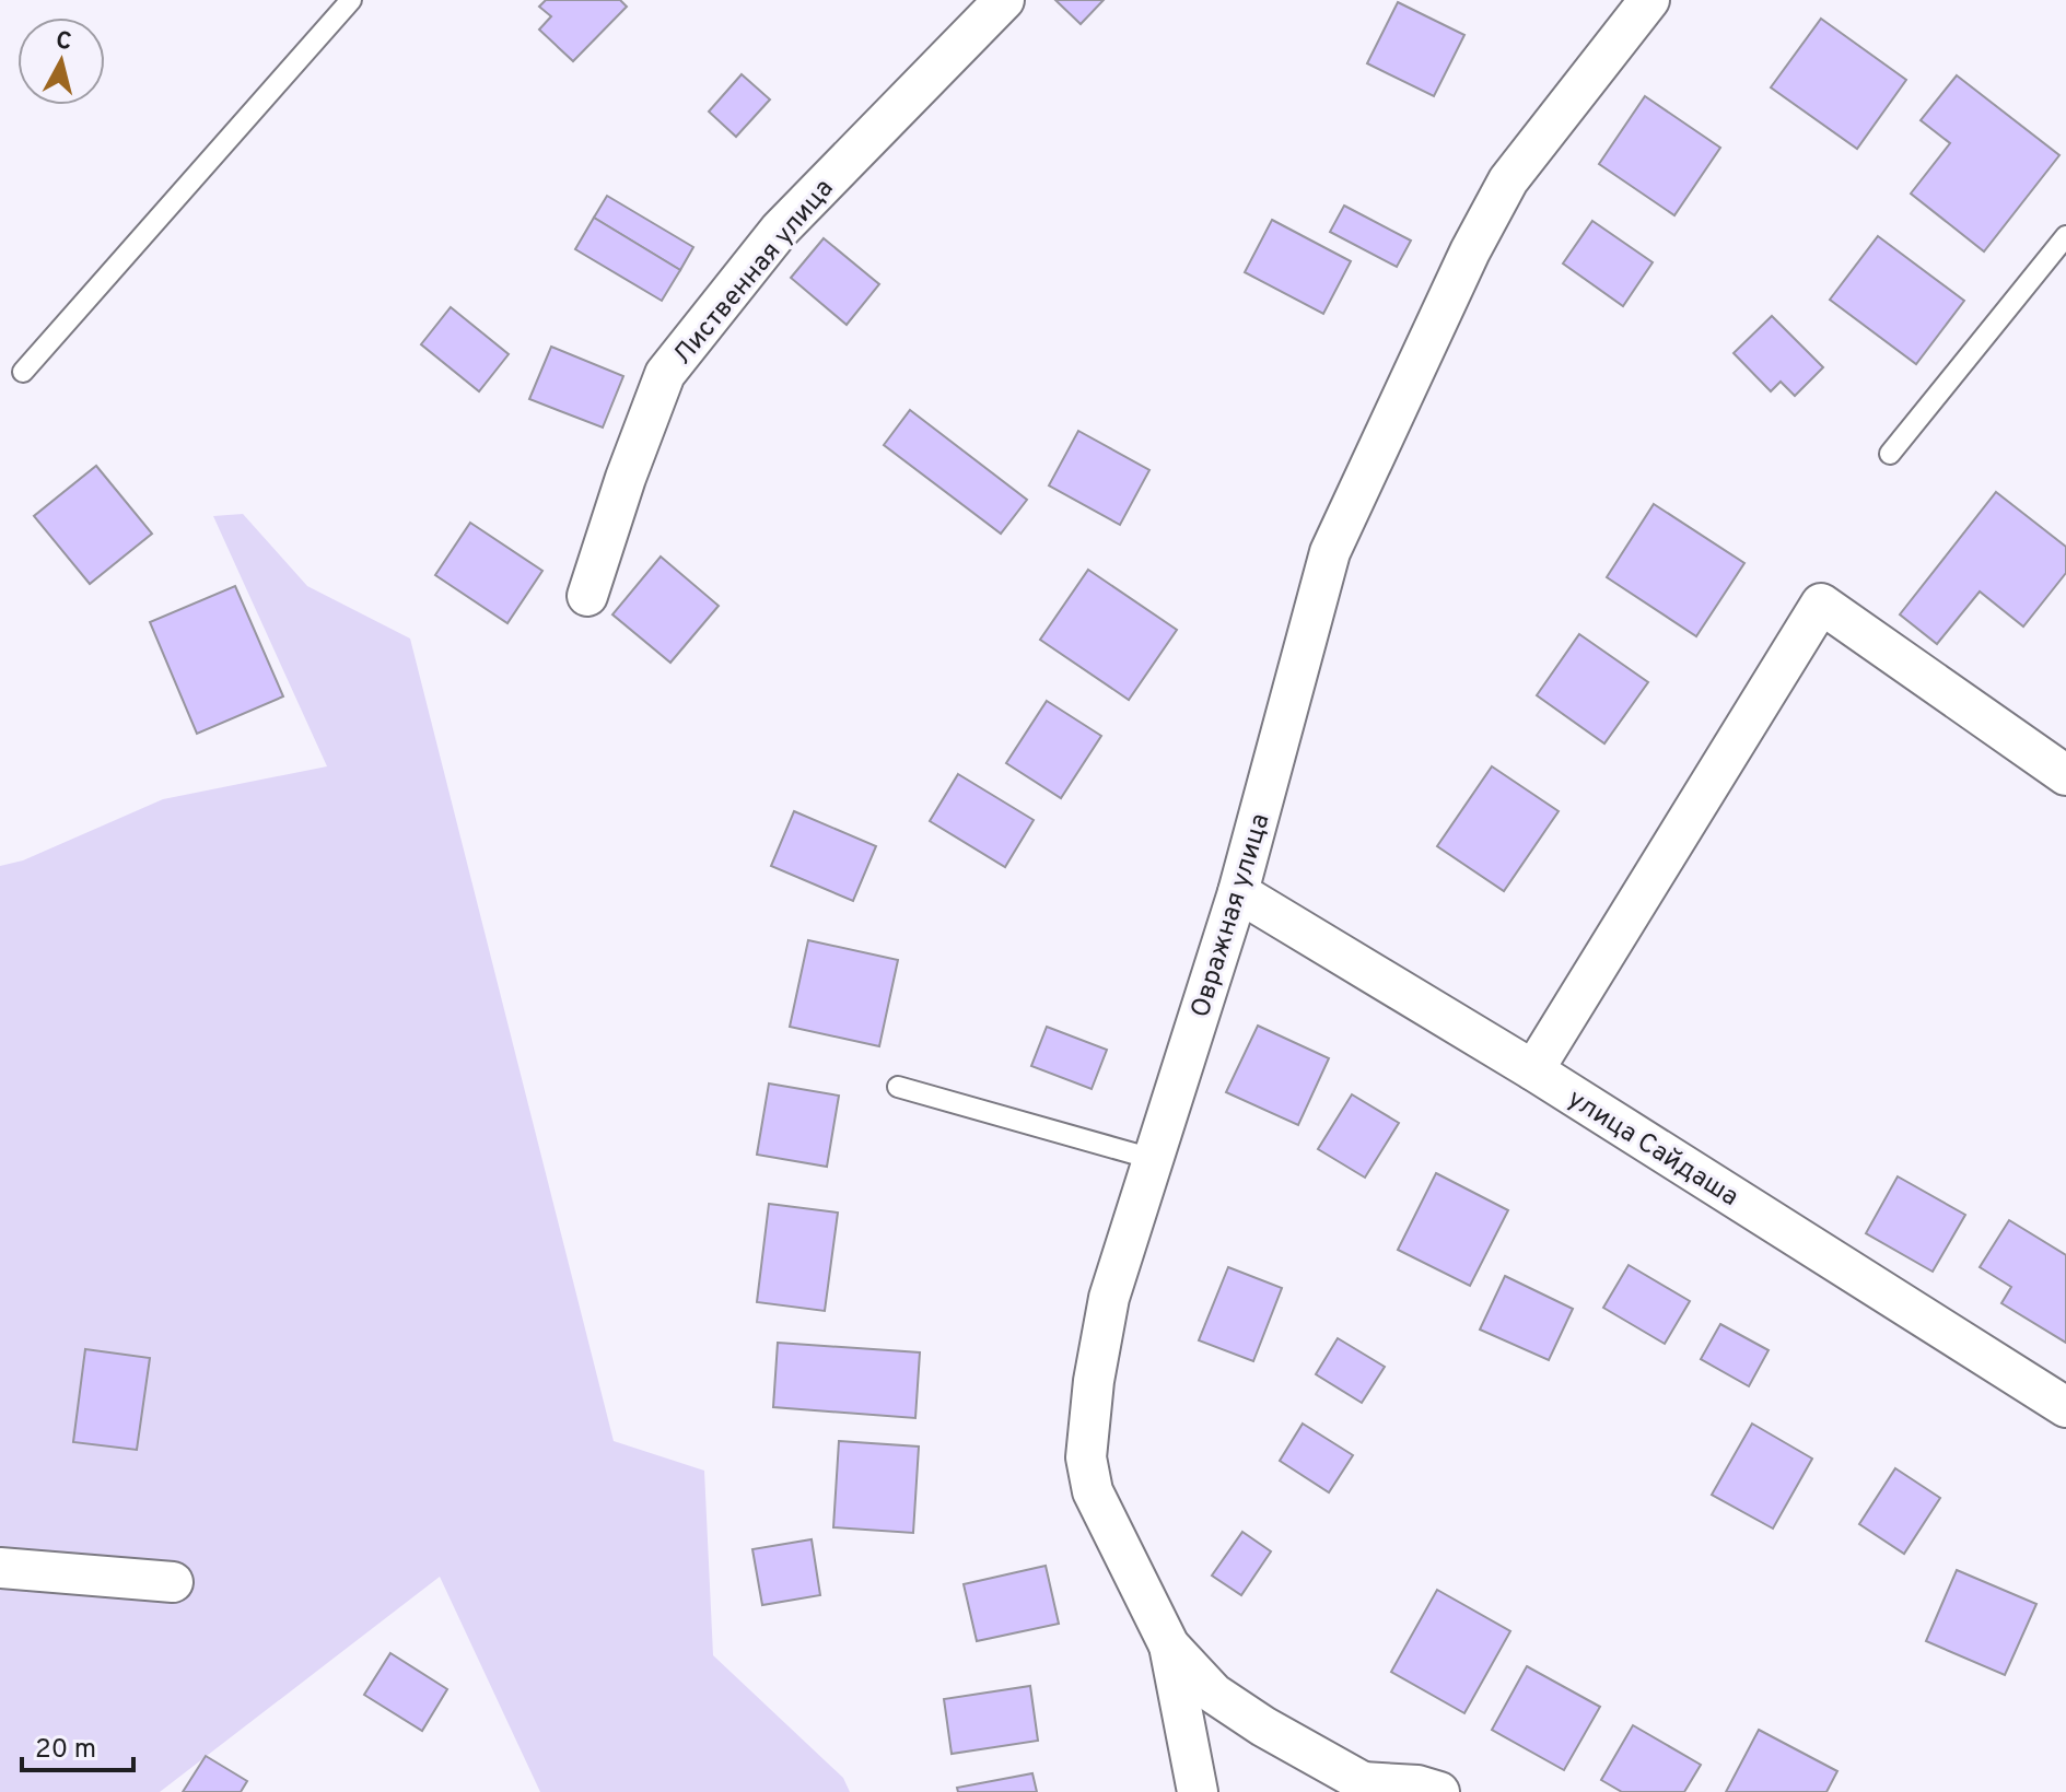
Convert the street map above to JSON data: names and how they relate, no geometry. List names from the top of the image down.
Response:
{
  "streets": {
    "street": ["Лиственная улица", "Овражная улица", "улица Сайдаша"]
  },
  "crossings": [
    ["Овражная улица", "улица Сайдаша"]
  ],
  "scale_bar": "20 m",
  "north": "top"
}
